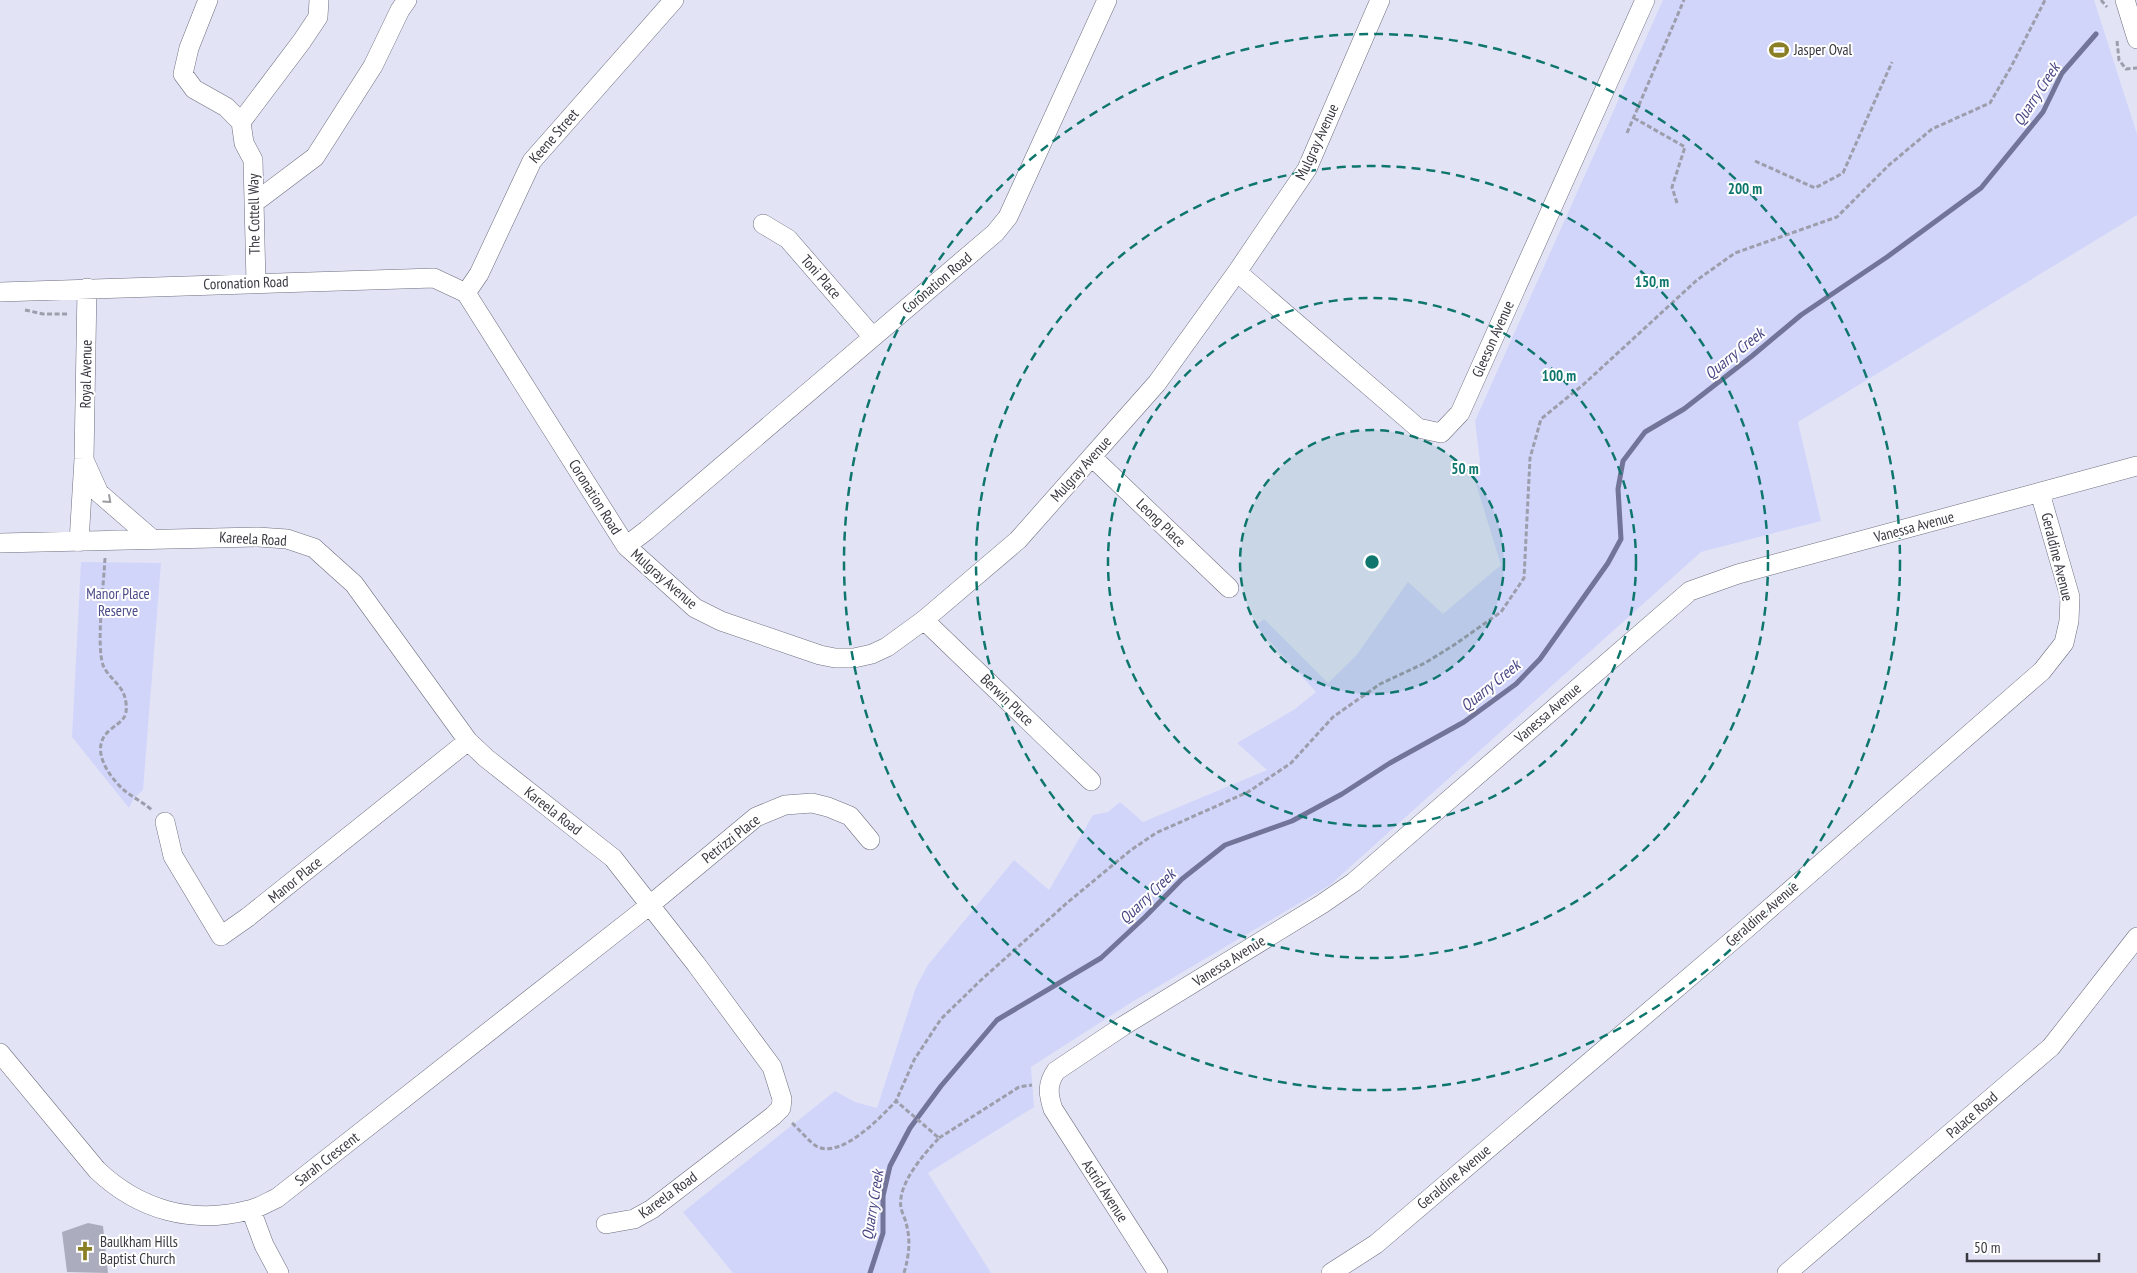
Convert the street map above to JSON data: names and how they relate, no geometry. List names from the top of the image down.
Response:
{
  "streets": {
    "street": [
      "Keene Street",
      "Mulgray Avenue",
      "The Cottell Way",
      "Toni Place",
      "Coronation Road",
      "Gleeson Avenue",
      "Royal Avenue",
      "Leong Place",
      "Vanessa Avenue",
      "Kareela Road",
      "Geraldine Avenue",
      "Berwin Place",
      "Petrizzi Place",
      "Manor Place",
      "Palace Road",
      "Sarah Crescent",
      "Astrid Avenue"
    ]
  },
  "crossings": [
    ["Keene Street", "Coronation Road"],
    ["Mulgray Avenue", "Coronation Road"],
    ["Mulgray Avenue", "Gleeson Avenue"],
    ["Mulgray Avenue", "Leong Place"],
    ["Mulgray Avenue", "Berwin Place"],
    ["The Cottell Way", "Coronation Road"],
    ["Toni Place", "Coronation Road"],
    ["Coronation Road", "Royal Avenue"],
    ["Royal Avenue", "Kareela Road"],
    ["Vanessa Avenue", "Geraldine Avenue"],
    ["Vanessa Avenue", "Astrid Avenue"],
    ["Kareela Road", "Petrizzi Place"],
    ["Kareela Road", "Manor Place"],
    ["Kareela Road", "Sarah Crescent"],
    ["Petrizzi Place", "Sarah Crescent"]
  ],
  "water": ["Quarry Creek"],
  "parks": ["Manor Place Reserve"],
  "places": {
    "sports": ["Jasper Oval"],
    "church": ["Baulkham Hills Baptist Church"]
  },
  "scale_bar": "50 m",
  "rings": [
    "200 m",
    "150 m",
    "100 m",
    "50 m"
  ]
}
